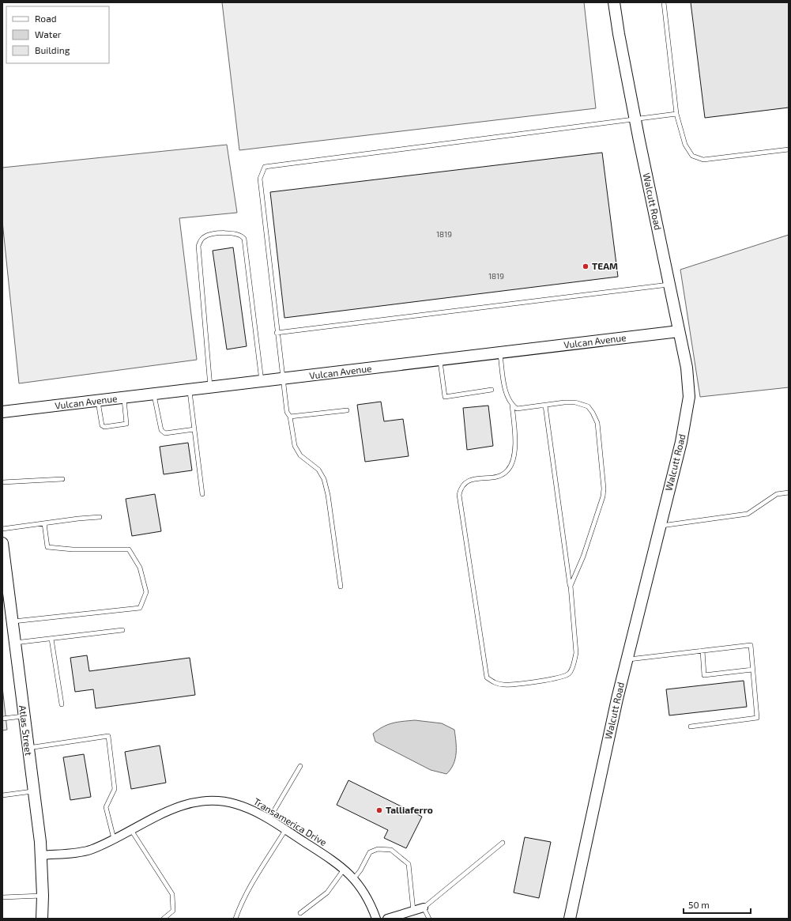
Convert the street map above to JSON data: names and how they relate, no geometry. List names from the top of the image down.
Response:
{
  "streets": {
    "street": [
      "Walcutt Road",
      "Vulcan Avenue",
      "Atlas Street",
      "Transamerica Drive"
    ]
  },
  "crossings": [
    ["Walcutt Road", "Vulcan Avenue"],
    ["Atlas Street", "Transamerica Drive"]
  ],
  "places": ["TEAM", "Talliaferro"],
  "house_numbers": ["1819", "1819"],
  "legend": ["Road", "Water", "Building"],
  "scale_bar": "50 m"
}
